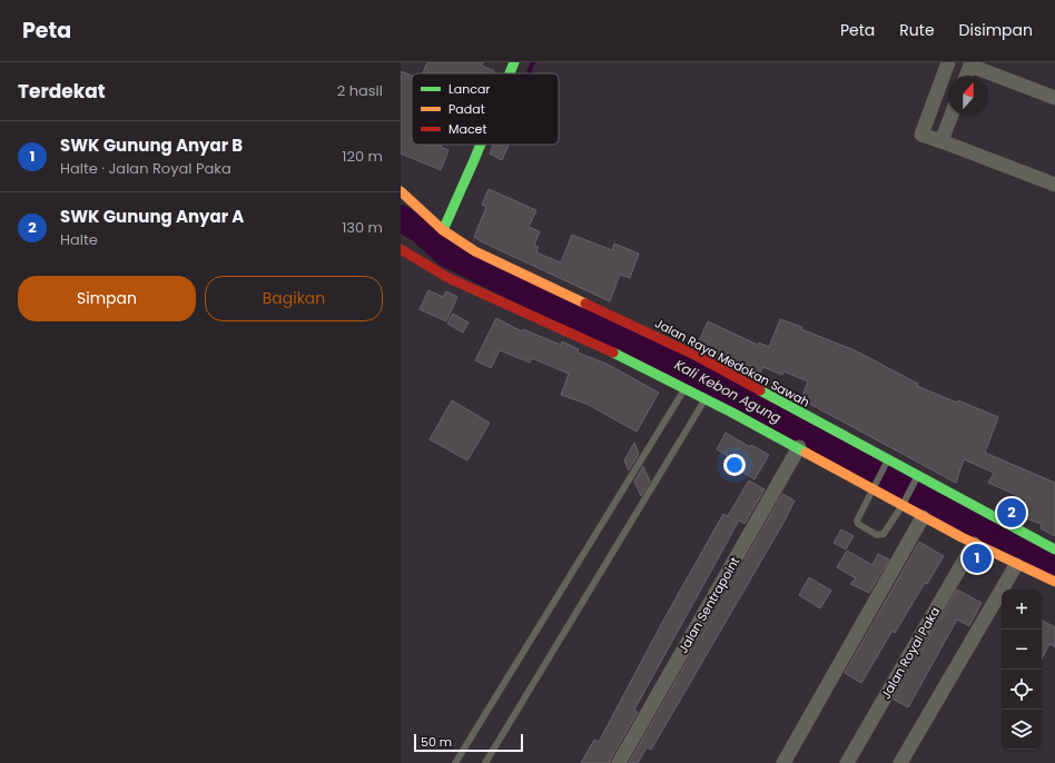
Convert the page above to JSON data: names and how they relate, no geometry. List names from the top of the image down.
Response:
{
  "streets": {
    "street": ["Jalan Raya Medokan Sawah", "Jalan Sentrapoint", "Jalan Royal Paka"]
  },
  "water": ["Kali Kebon Agung"],
  "legend": ["Lancar", "Padat", "Macet"],
  "scale_bar": "50 m",
  "north": "top",
  "page": {
    "header": "Peta",
    "nav": ["Peta", "Rute", "Disimpan"],
    "heading": ["Terdekat", "2 hasil"],
    "list": [
      {
        "mark": "1",
        "name": "SWK Gunung Anyar B",
        "note": "Halte · Jalan Royal Paka",
        "value": "120 m"
      },
      {
        "mark": "2",
        "name": "SWK Gunung Anyar A",
        "note": "Halte",
        "value": "130 m"
      }
    ],
    "buttons": ["Simpan", "Bagikan"],
    "pins": ["2", "1"],
    "map_buttons": ["+", "−"],
    "scale": "50 m"
  }
}
